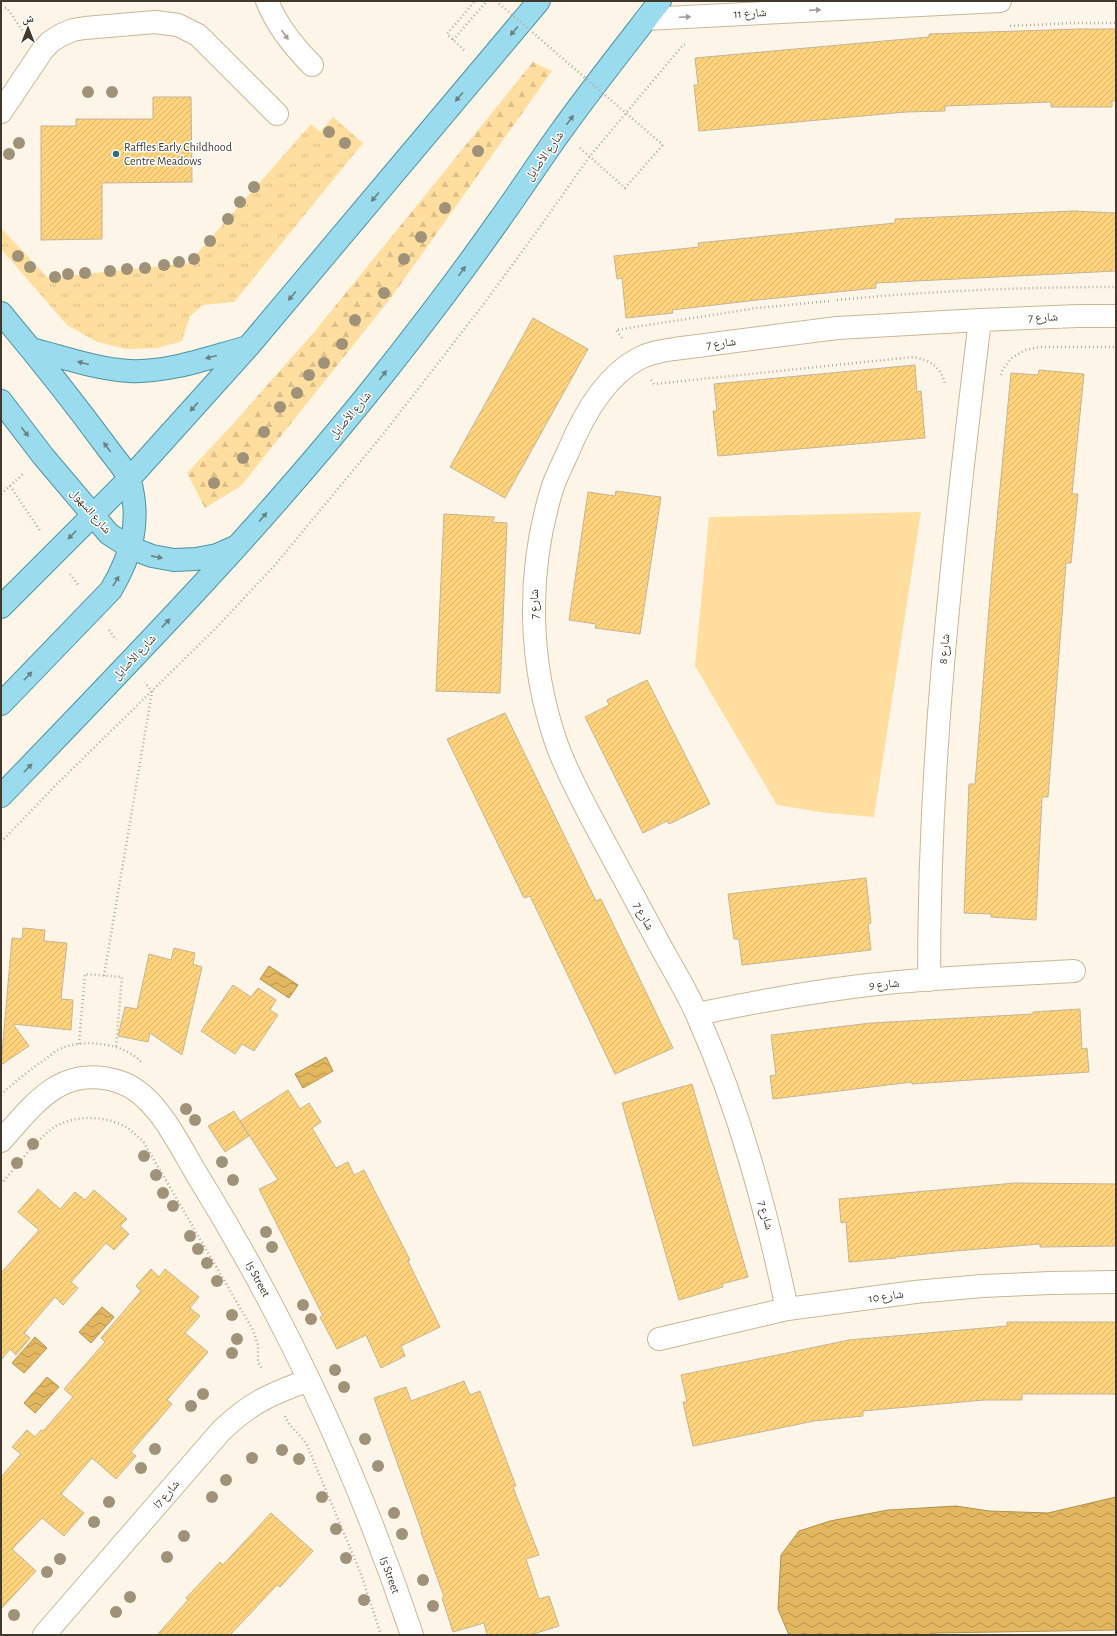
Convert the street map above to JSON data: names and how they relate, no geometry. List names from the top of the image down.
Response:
{
  "streets": {
    "main road": ["شارع الأصايل", "شارع السهول"],
    "street": [
      "شارع 11",
      "شارع 7",
      "شارع 8",
      "شارع 9",
      "I5 Street",
      "شارع 10",
      "I7 شارع"
    ]
  },
  "crossings": [
    ["شارع 11", "شارع الأصايل"],
    ["شارع الأصايل", "شارع السهول"],
    ["شارع 7", "شارع 8"],
    ["شارع 7", "شارع 9"],
    ["شارع 7", "شارع 10"],
    ["شارع 8", "شارع 9"],
    ["I5 Street", "I7 شارع"]
  ],
  "one_way": ["شارع 11"],
  "places": ["Raffles Early Childhood Centre Meadows"],
  "north": "top"
}
